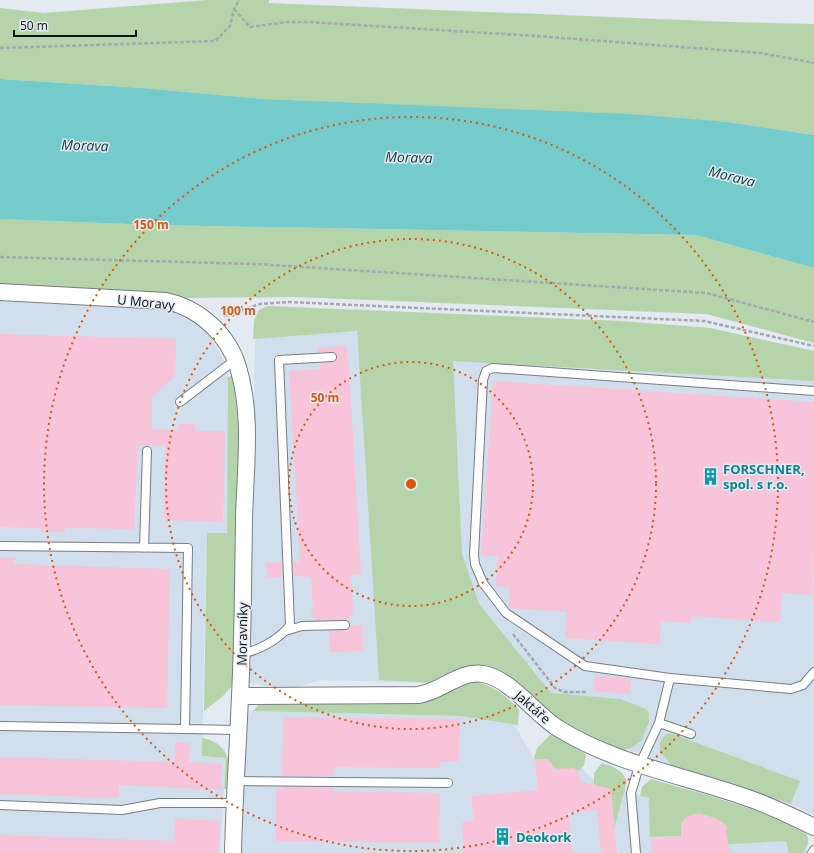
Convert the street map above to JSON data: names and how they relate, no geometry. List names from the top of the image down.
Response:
{
  "streets": {
    "street": ["U Moravy", "Moravníky", "Jaktáře"]
  },
  "crossings": [
    ["U Moravy", "Moravníky"],
    ["Moravníky", "Jaktáře"]
  ],
  "water": ["Morava"],
  "places": {
    "building": ["FORSCHNER, spol. s r.o.", "Deokork"]
  },
  "scale_bar": "50 m",
  "rings": ["150 m", "100 m", "50 m"]
}
